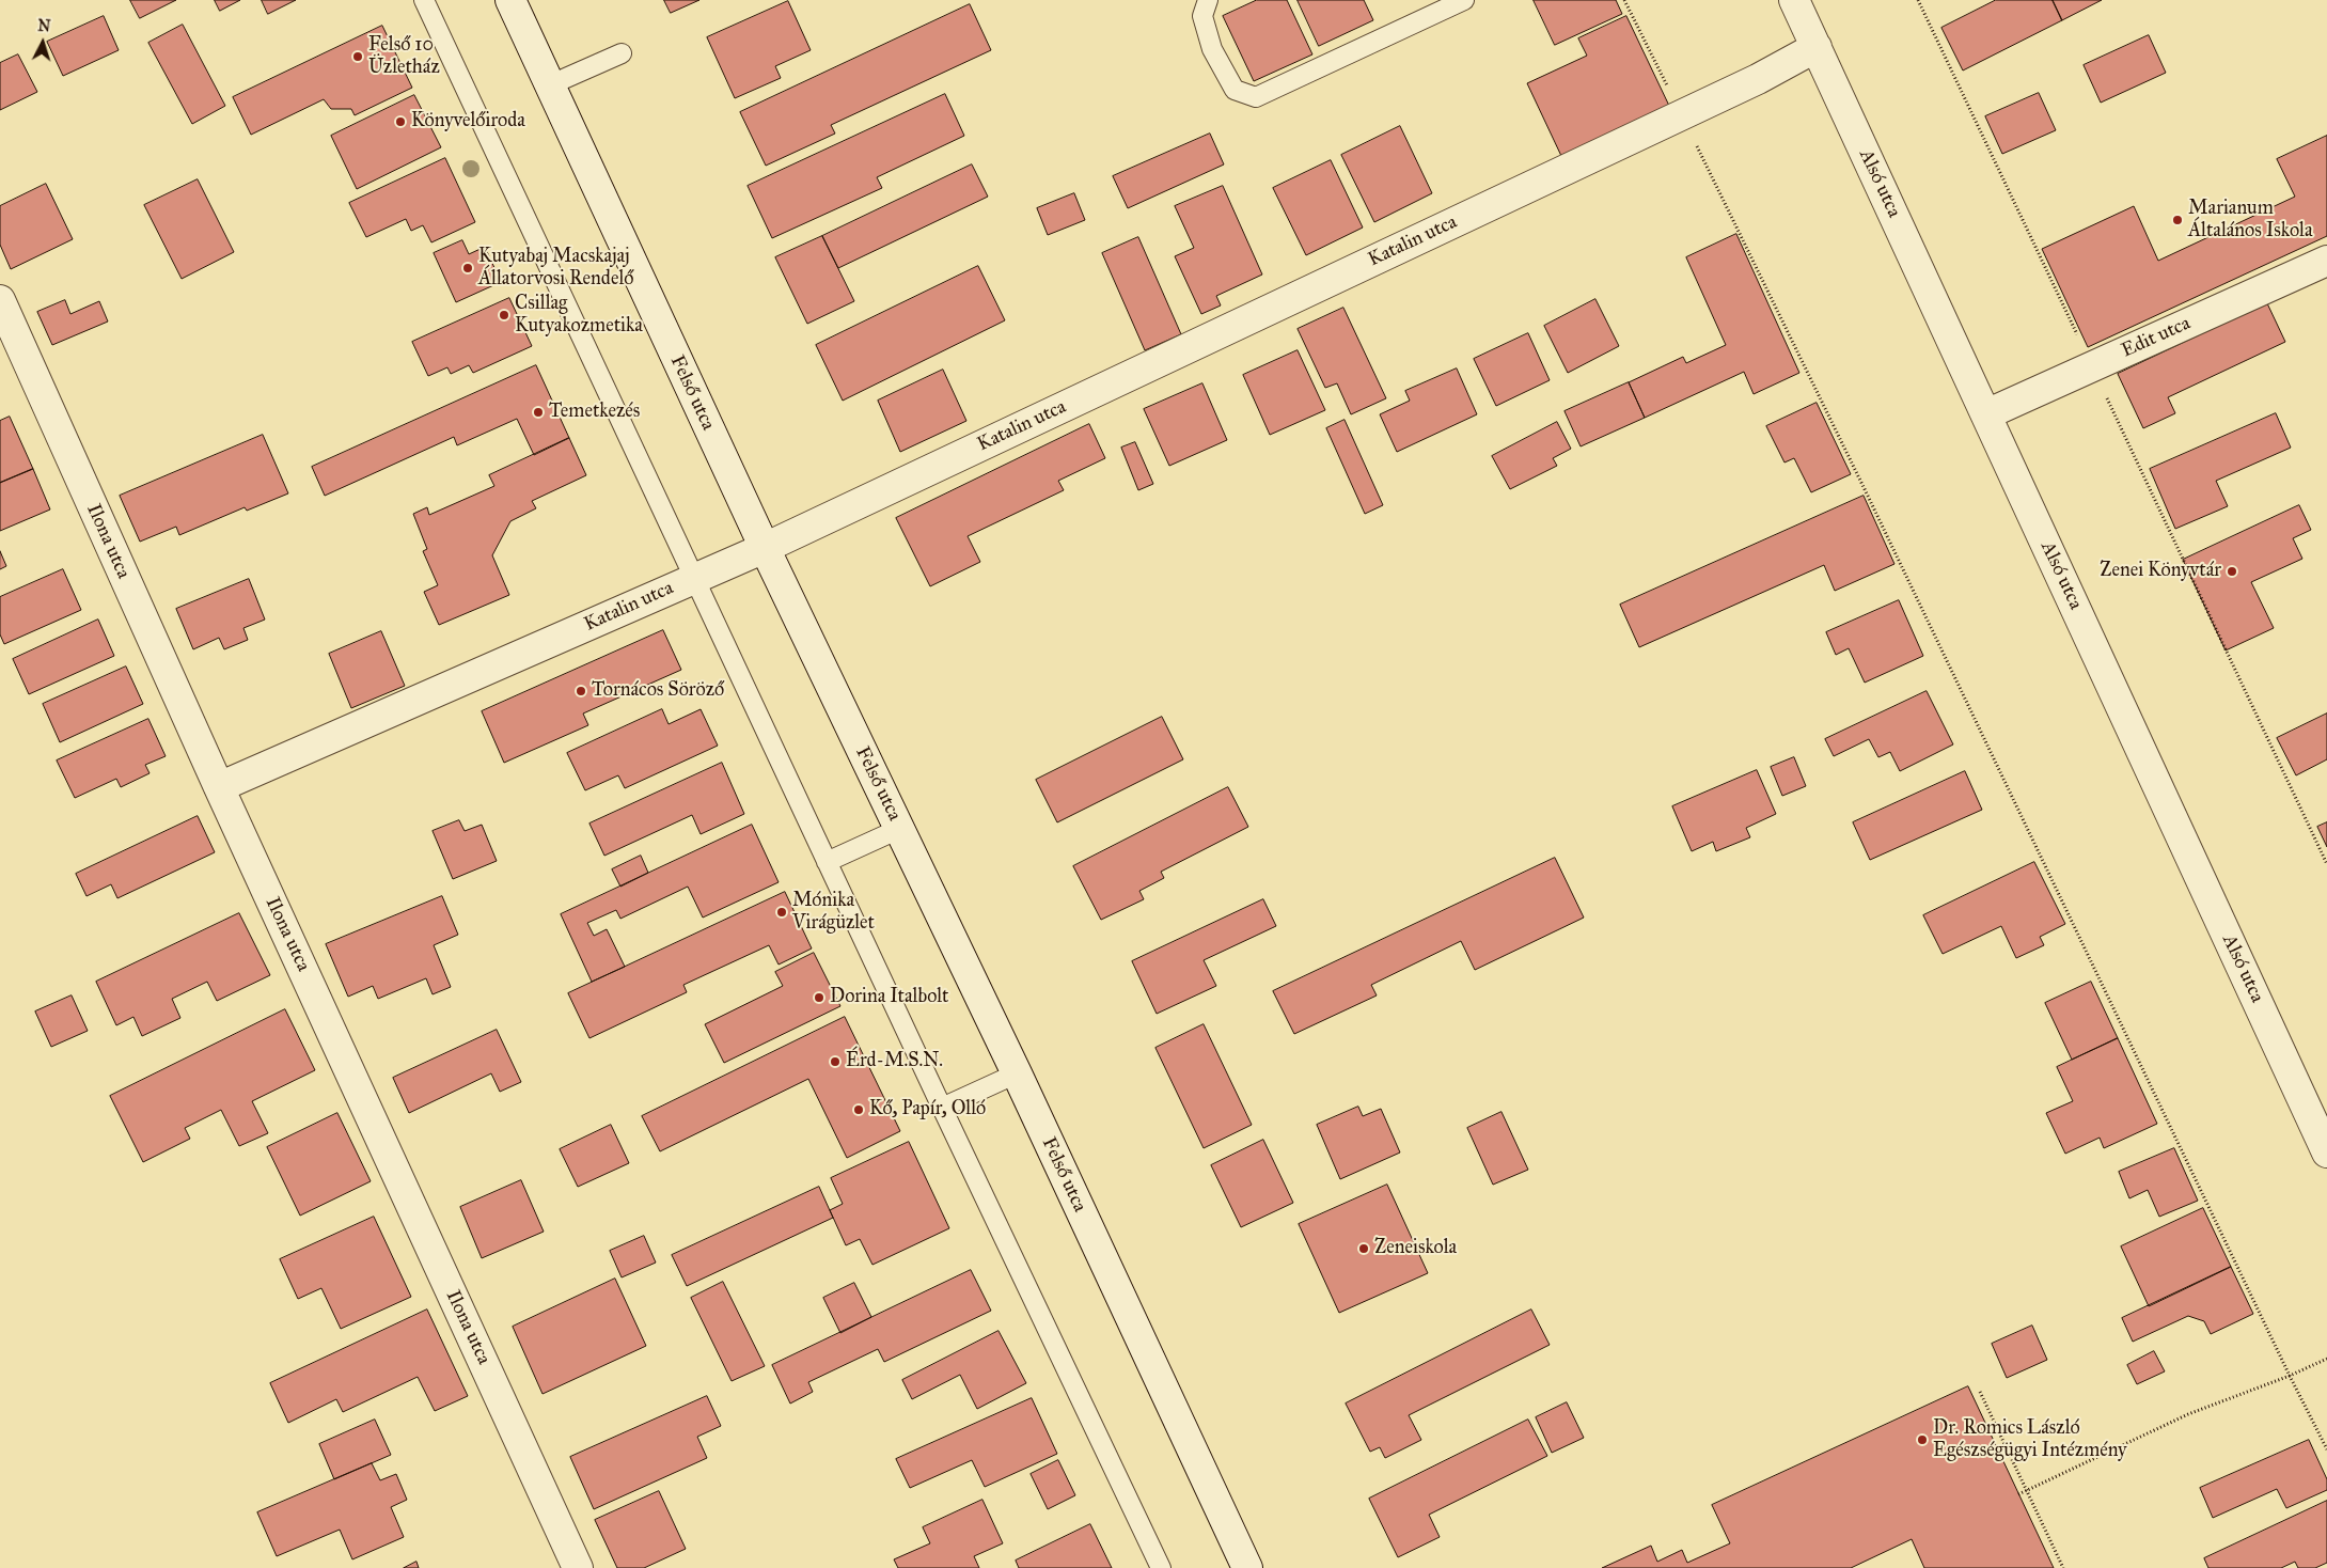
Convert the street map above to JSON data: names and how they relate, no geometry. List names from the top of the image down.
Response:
{
  "streets": {
    "street": [
      "Alsó utca",
      "Katalin utca",
      "Edit utca",
      "Felső utca",
      "Ilona utca"
    ]
  },
  "crossings": [
    ["Alsó utca", "Katalin utca"],
    ["Alsó utca", "Edit utca"],
    ["Katalin utca", "Felső utca"],
    ["Katalin utca", "Ilona utca"]
  ],
  "places": [
    "Felső 10 Üzletház",
    "Könyvelőiroda",
    "Marianum Általános Iskola",
    "Kutyabaj Macskajaj Állatorvosi Rendelő",
    "Csillag Kutyakozmetika",
    "Temetkezés",
    "Zenei Könyvtár",
    "Tornácos Söröző",
    "Mónika Virágüzlet",
    "Dorina Italbolt",
    "Érd-M.S.N.",
    "Kő, Papír, Olló",
    "Zeneiskola",
    "Dr. Romics László Egészségügyi Intézmény"
  ],
  "north": "top"
}
